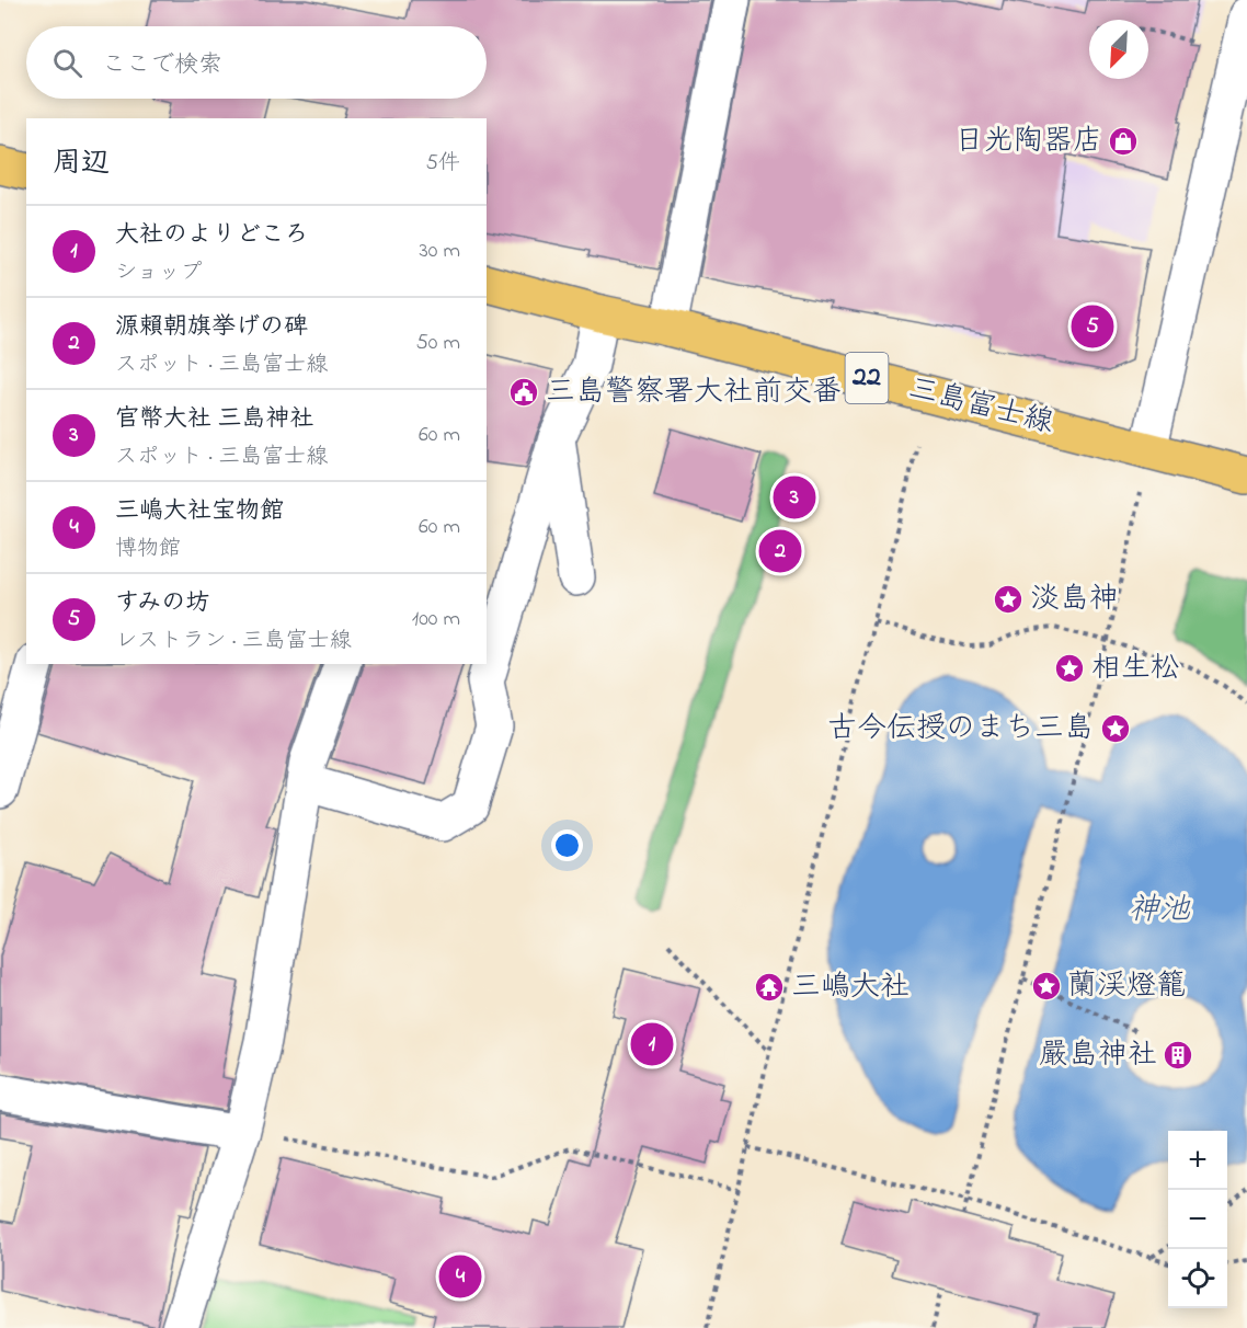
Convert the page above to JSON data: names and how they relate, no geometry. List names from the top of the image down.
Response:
{
  "streets": {
    "main road": ["22", "三島富士線"]
  },
  "water": ["神池"],
  "places": {
    "shop": ["日光陶器店"],
    "public building": ["三島警察署大社前交番"],
    "place": [
      "淡島神",
      "相生松",
      "古今伝授のまち三島",
      "蘭渓燈籠"
    ],
    "temple": ["三嶋大社"],
    "building": ["嚴島神社"]
  },
  "north": "bottom left",
  "page": {
    "search": "ここで検索",
    "heading": ["周辺", "5件"],
    "list": [
      {
        "mark": "1",
        "name": "大社のよりどころ",
        "note": "ショップ",
        "value": "30 m"
      },
      {
        "mark": "2",
        "name": "源賴朝旗挙げの碑",
        "note": "スポット · 三島富士線",
        "value": "50 m"
      },
      {
        "mark": "3",
        "name": "官幣大社 三島神社",
        "note": "スポット · 三島富士線",
        "value": "60 m"
      },
      {
        "mark": "4",
        "name": "三嶋大社宝物館",
        "note": "博物館",
        "value": "60 m"
      },
      {
        "mark": "5",
        "name": "すみの坊",
        "note": "レストラン · 三島富士線",
        "value": "100 m"
      }
    ],
    "pins": [
      "5",
      "3",
      "2",
      "1",
      "4"
    ],
    "map_buttons": ["+", "−"]
  }
}
